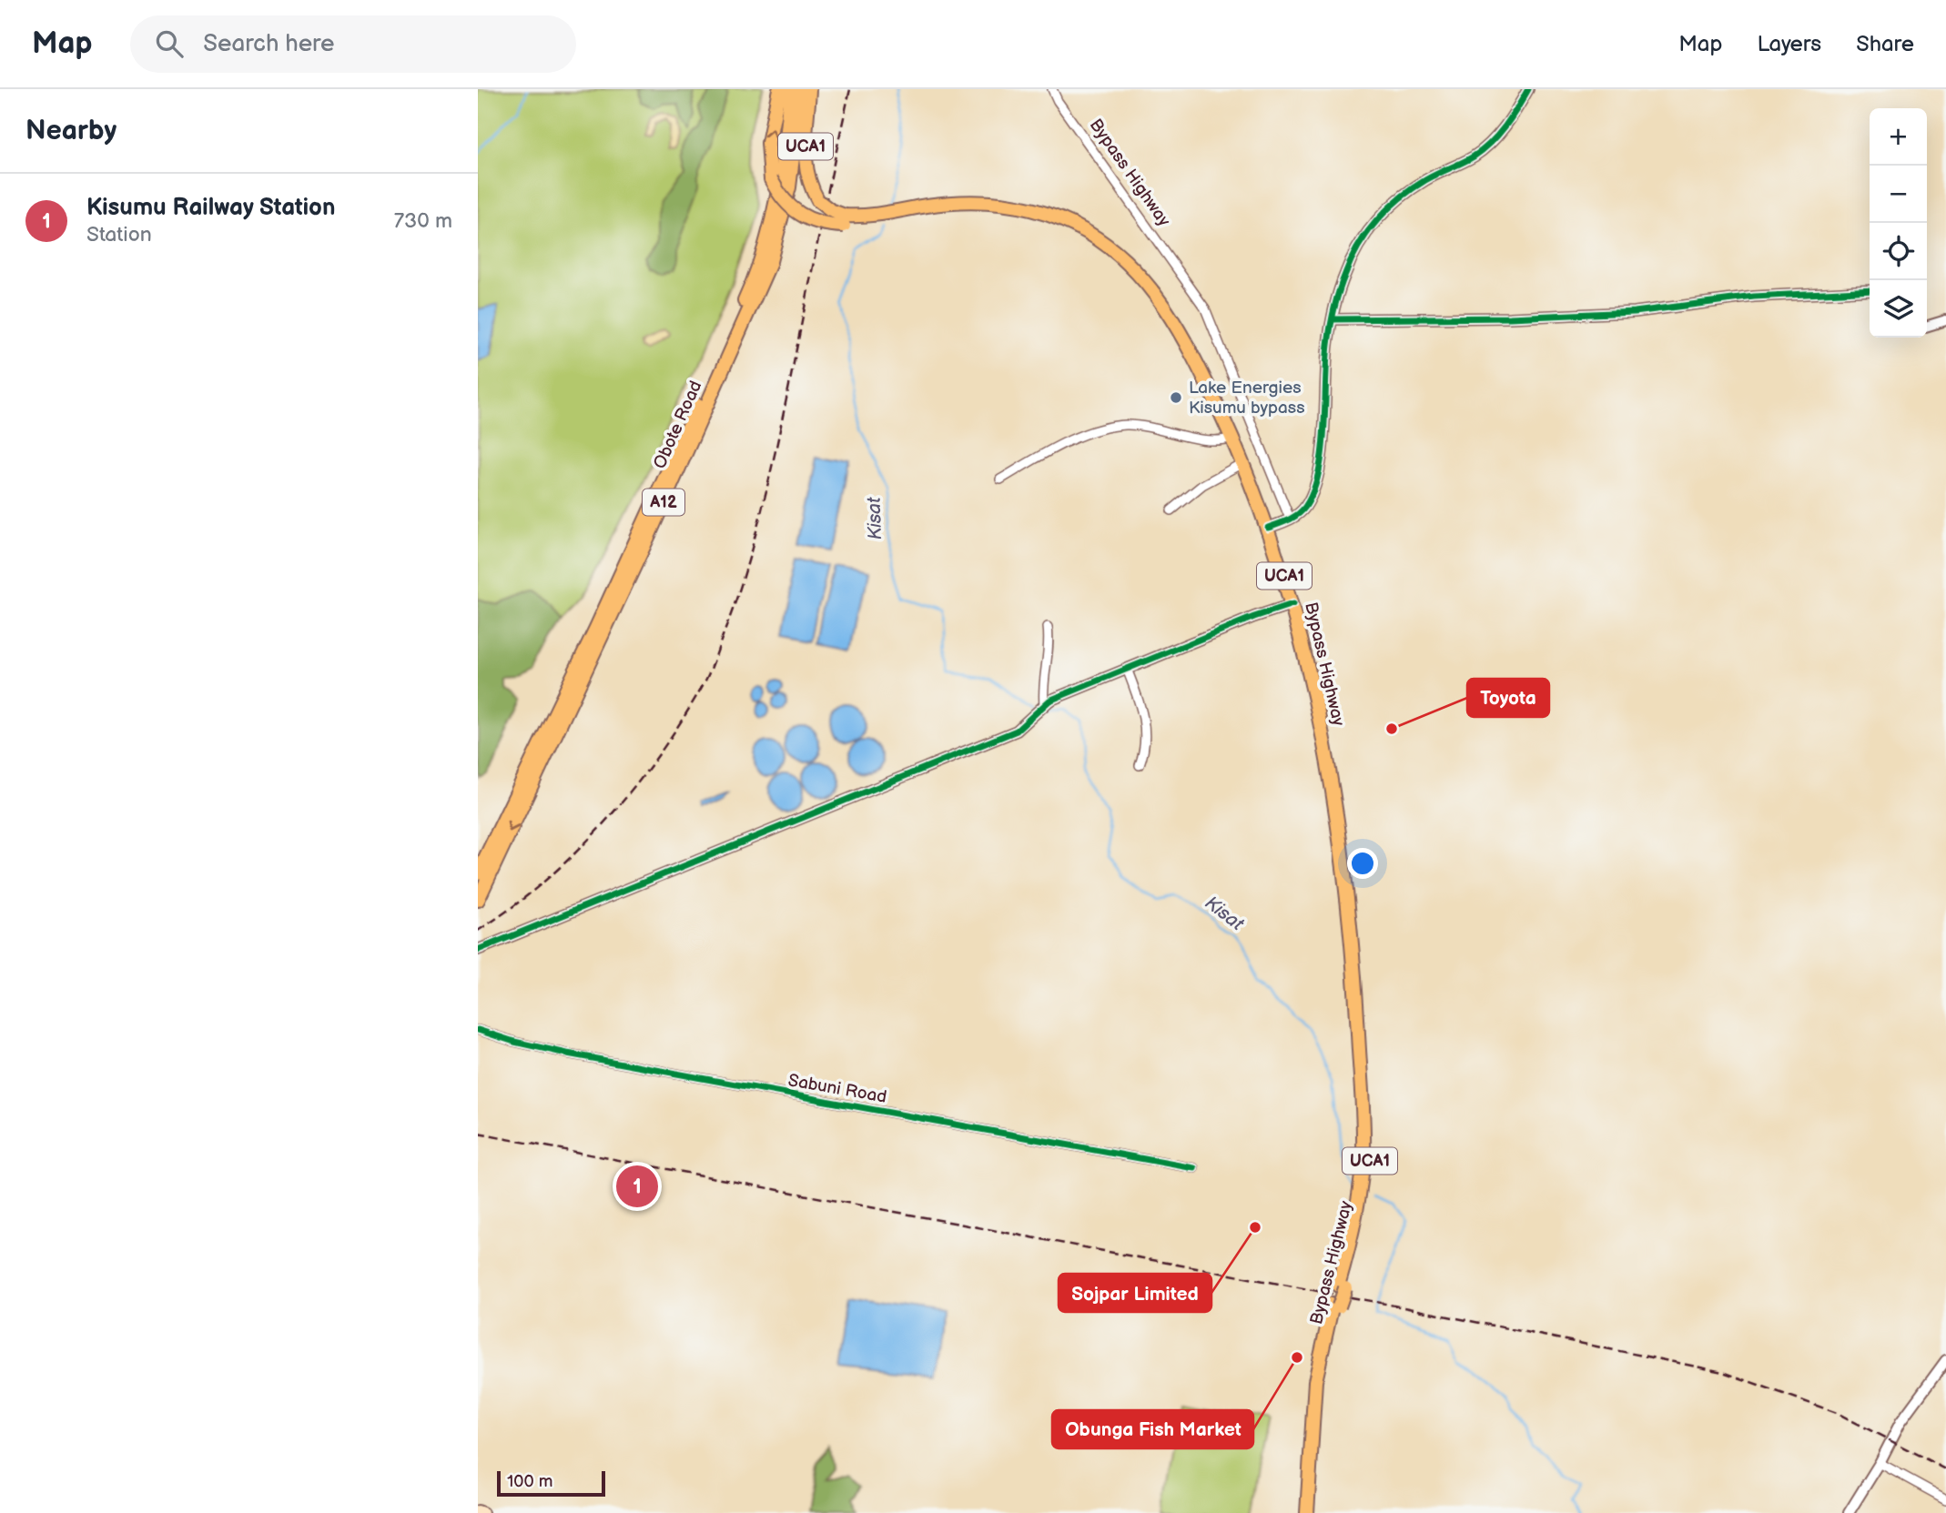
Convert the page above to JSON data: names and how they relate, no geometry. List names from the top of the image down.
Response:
{
  "streets": {
    "main road": [
      "UCA1",
      "Bypass Highway",
      "Obote Road",
      "A12"
    ],
    "street": ["Sabuni Road"]
  },
  "crossings": [
    ["UCA1", "Bypass Highway"]
  ],
  "water": ["Kisat"],
  "places": [
    "Lake Energies Kisumu bypass",
    "Toyota",
    "Sojpar Limited",
    "Obunga Fish Market"
  ],
  "scale_bar": "100 m",
  "page": {
    "header": "Map",
    "search": "Search here",
    "nav": ["Map", "Layers", "Share"],
    "heading": "Nearby",
    "map_buttons": ["+", "−"],
    "list": [
      {
        "mark": "1",
        "name": "Kisumu Railway Station",
        "note": "Station",
        "value": "730 m"
      }
    ],
    "pins": "1",
    "scale": "100 m"
  }
}
